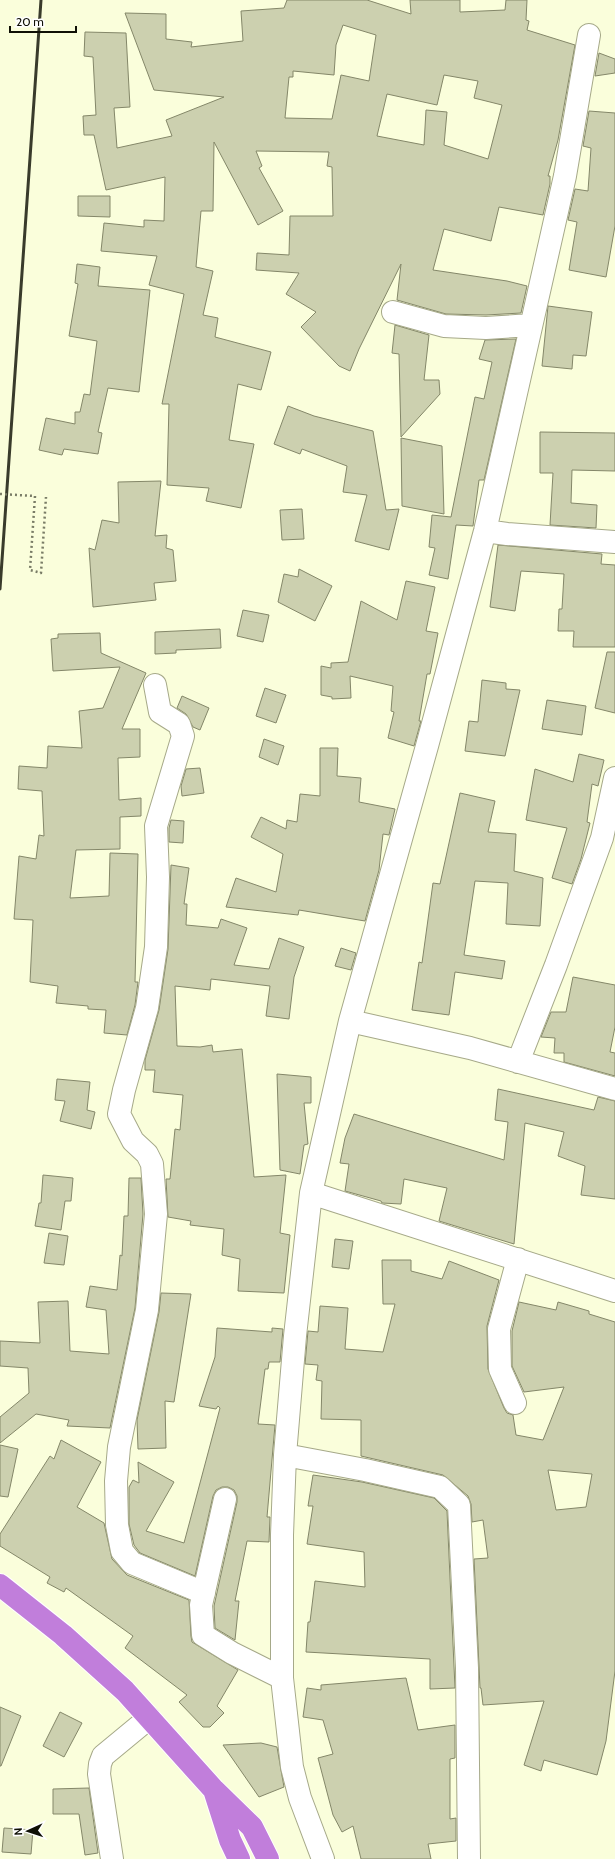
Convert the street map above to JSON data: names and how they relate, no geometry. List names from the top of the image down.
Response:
{
  "scale_bar": "20 m",
  "north": "left"
}
